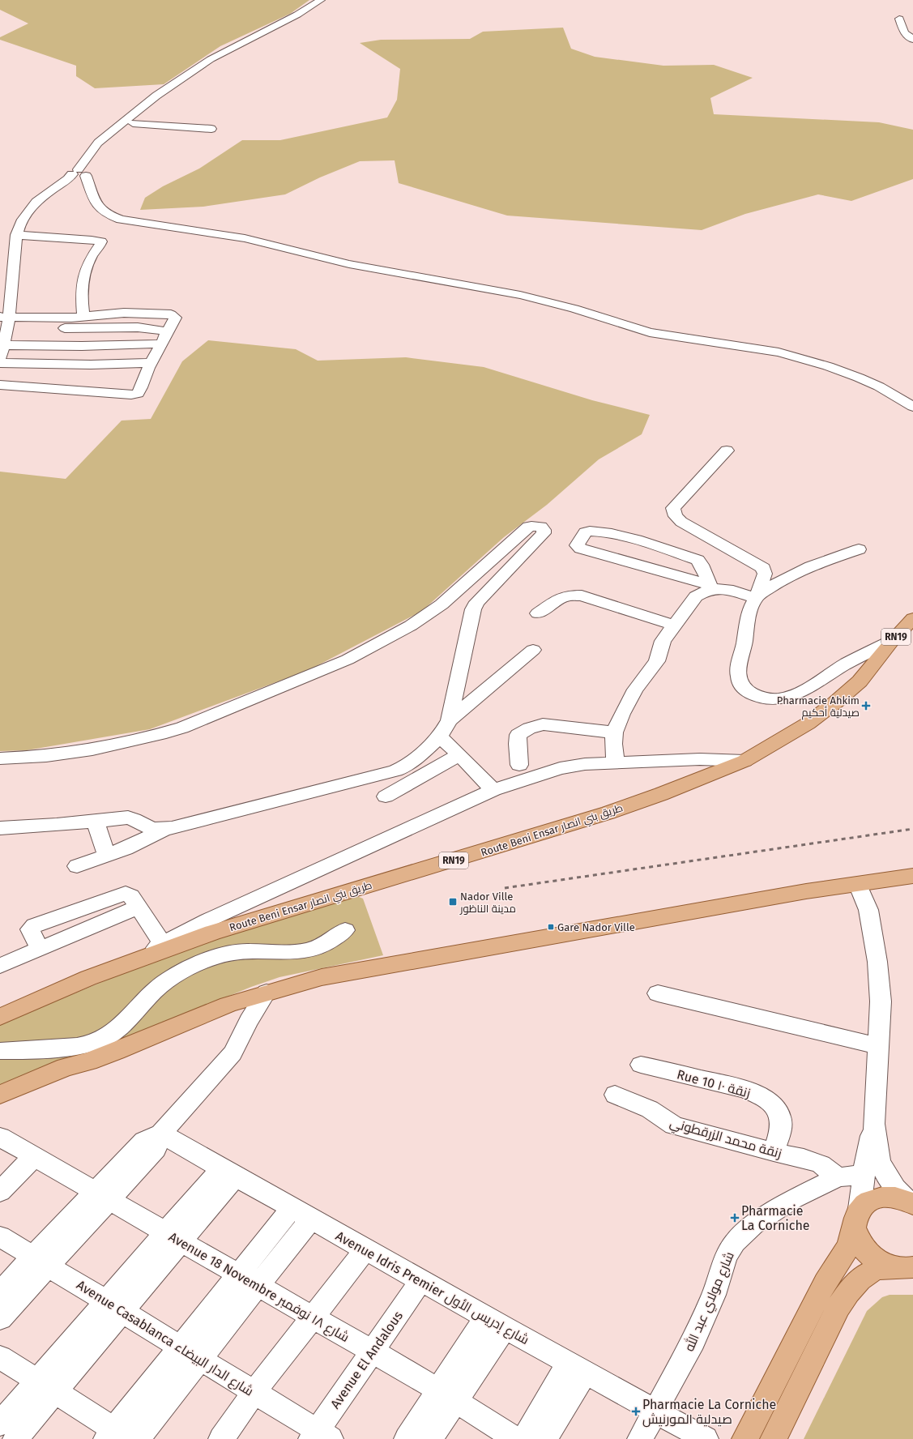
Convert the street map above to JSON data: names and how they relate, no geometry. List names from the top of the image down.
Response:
{
  "streets": {
    "main road": ["RN19", "Route Beni Ensar طريق بني انصار"],
    "street": [
      "Rue 10 زنقة ١٠",
      "زنقة محمد الزرقطوني",
      "Avenue 18 Novembre شارع ١٨ نوفمبر",
      "Avenue Idris Premier شارع إدريس الأول",
      "شارع مولاي عبد الله",
      "Avenue Casablanca شارع الدار البيضاء",
      "Avenue El Andalous"
    ]
  },
  "crossings": [
    ["Rue 10 زنقة ١٠", "زنقة محمد الزرقطوني"],
    ["زنقة محمد الزرقطوني", "شارع مولاي عبد الله"],
    ["Avenue 18 Novembre شارع ١٨ نوفمبر", "Avenue El Andalous"],
    ["Avenue Idris Premier شارع إدريس الأول", "شارع مولاي عبد الله"],
    ["Avenue Idris Premier شارع إدريس الأول", "Avenue El Andalous"],
    ["Avenue Casablanca شارع الدار البيضاء", "Avenue El Andalous"]
  ],
  "places": {
    "health": ["Pharmacie Ahkim صيدلية أحكيم", "Pharmacie La Corniche", "Pharmacie La Corniche صيدلية المورنيش"],
    "transit": ["Nador Ville مدينة الناظور", "Gare Nador Ville"]
  }
}
